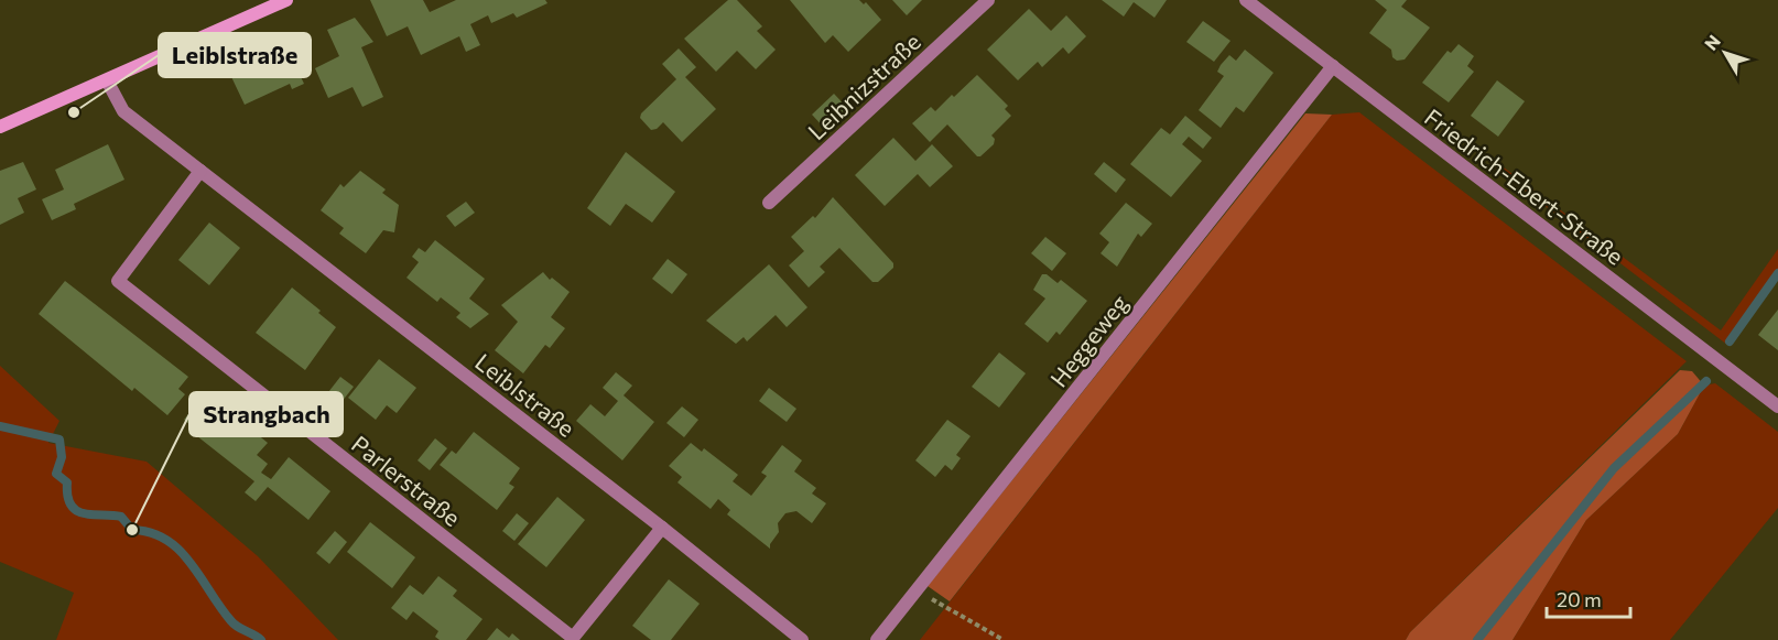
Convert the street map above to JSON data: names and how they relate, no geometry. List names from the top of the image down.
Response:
{
  "streets": {
    "street": [
      "Leibnizstraße",
      "Friedrich-Ebert-Straße",
      "Heggeweg",
      "Leiblstraße",
      "Parlerstraße"
    ]
  },
  "crossings": [
    ["Friedrich-Ebert-Straße", "Heggeweg"],
    ["Leiblstraße", "Parlerstraße"]
  ],
  "places": ["Leiblstraße", "Strangbach"],
  "scale_bar": "20 m",
  "north": "top left"
}
